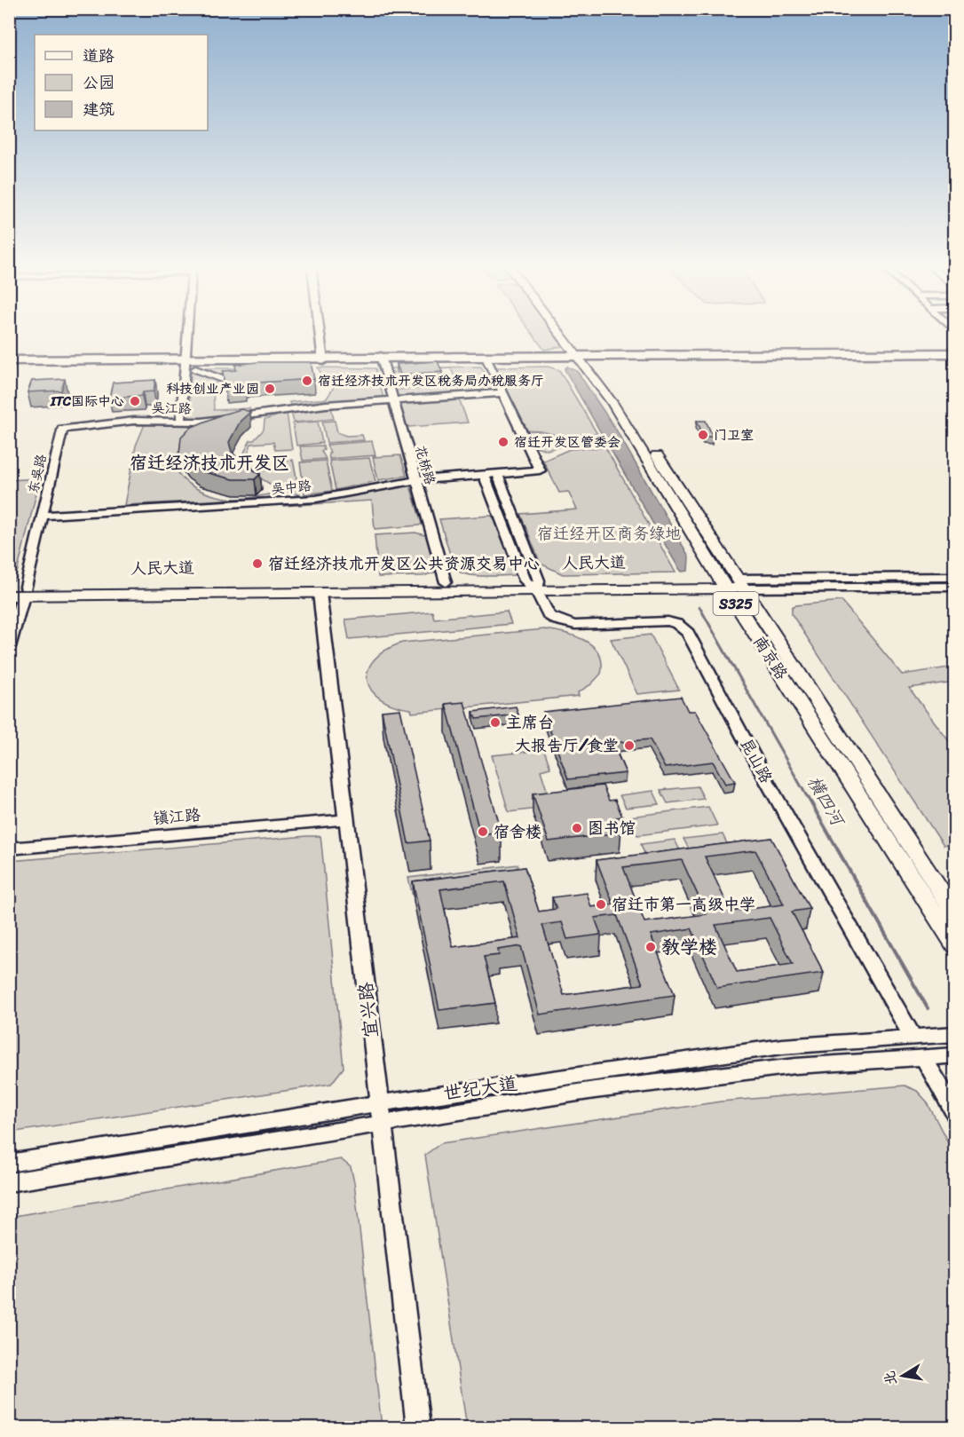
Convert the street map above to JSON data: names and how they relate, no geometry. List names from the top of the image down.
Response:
{
  "streets": {
    "main road": ["人民大道", "S325", "南京路"],
    "street": [
      "吴江路",
      "花桥路",
      "东吴路",
      "吴中路",
      "昆山路",
      "镇江路",
      "宜兴路",
      "世纪大道"
    ]
  },
  "crossings": [
    ["吴江路", "花桥路"],
    ["吴江路", "东吴路"],
    ["吴江路", "吴中路"],
    ["花桥路", "吴中路"],
    ["花桥路", "人民大道"],
    ["东吴路", "吴中路"],
    ["东吴路", "人民大道"],
    ["人民大道", "南京路"],
    ["人民大道", "昆山路"],
    ["人民大道", "宜兴路"],
    ["昆山路", "世纪大道"],
    ["镇江路", "宜兴路"],
    ["宜兴路", "世纪大道"]
  ],
  "districts": ["宿迁经济技术开发区"],
  "water": ["横四河"],
  "parks": ["宿迁经开区商务绿地"],
  "places": [
    "宿迁经济技术开发区税务局办税服务厅",
    "科技创业产业园",
    "ITC国际中心",
    "门卫室",
    "宿迁开发区管委会",
    "宿迁经济技术开发区公共资源交易中心",
    "主席台",
    "大报告厅/食堂",
    "图书馆",
    "宿舍楼",
    "宿迁市第一高级中学",
    "教学楼"
  ],
  "legend": ["道路", "公园", "建筑"],
  "north": "left"
}
